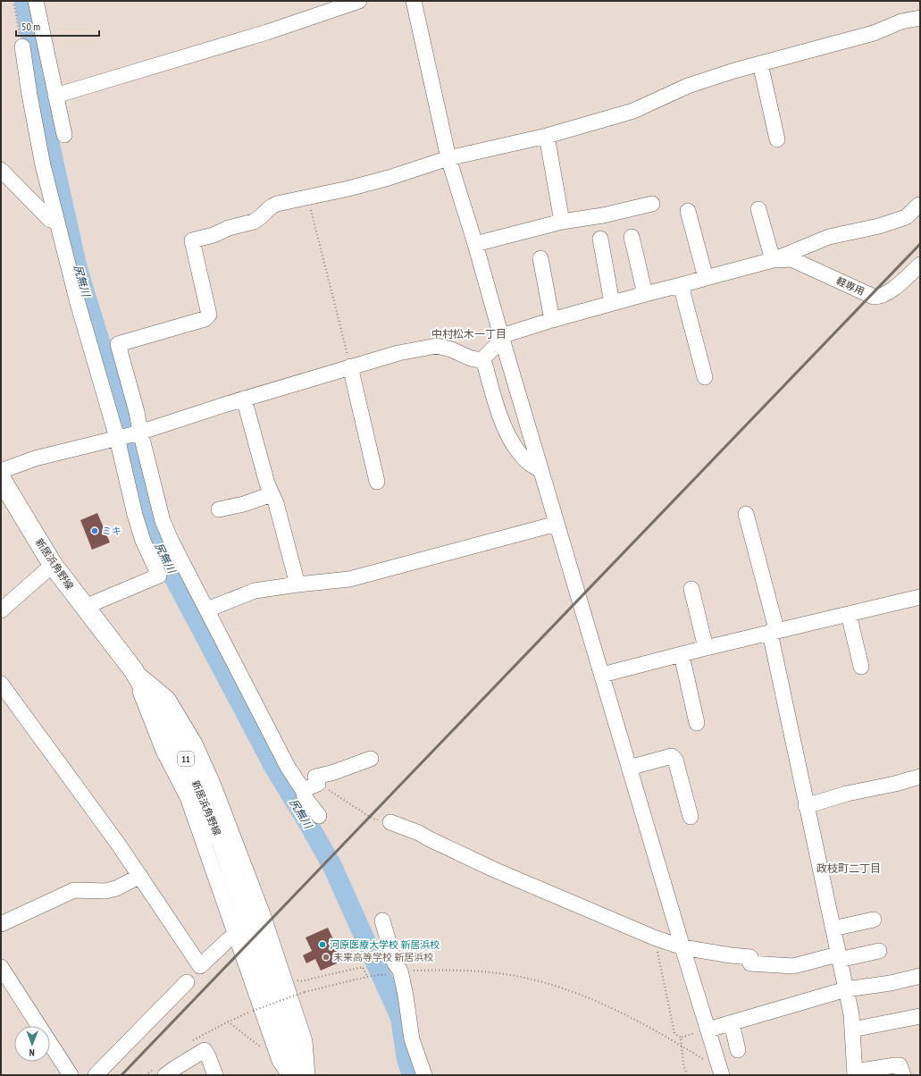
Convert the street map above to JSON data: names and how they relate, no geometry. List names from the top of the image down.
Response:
{
  "streets": {
    "main road": ["新居浜角野線", "11"],
    "street": ["軽専用"]
  },
  "districts": ["中村松木一丁目", "政枝町二丁目"],
  "water": ["尻無川"],
  "places": ["ミキ", "河原医療大学校 新居浜校", "未来高等学校 新居浜校"],
  "scale_bar": "50 m",
  "north": "bottom"
}
